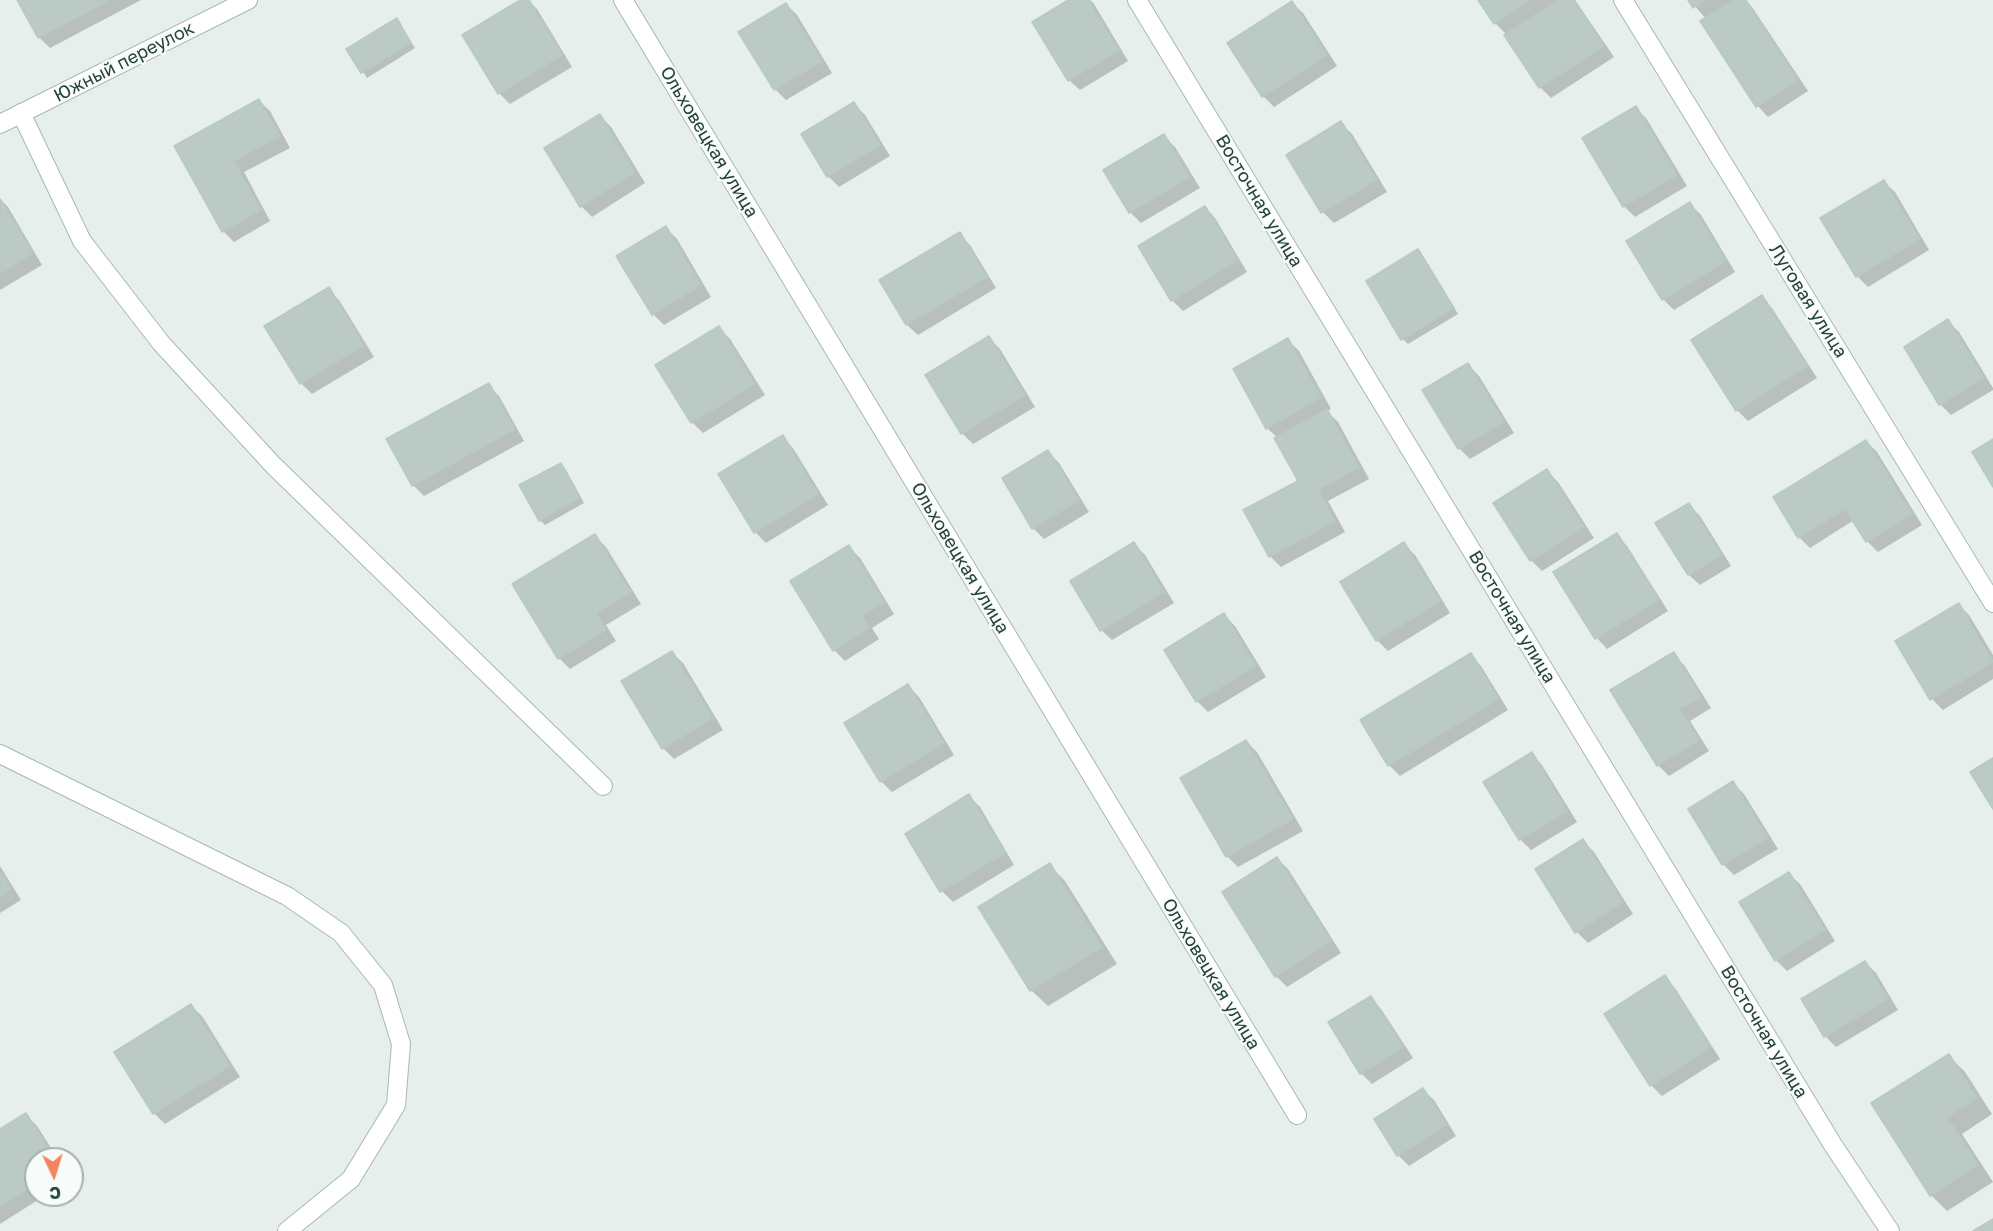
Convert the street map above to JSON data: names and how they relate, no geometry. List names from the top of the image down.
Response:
{
  "streets": {
    "street": [
      "Южный переулок",
      "Ольховецкая улица",
      "Восточная улица",
      "Луговая улица"
    ]
  },
  "north": "bottom"
}
